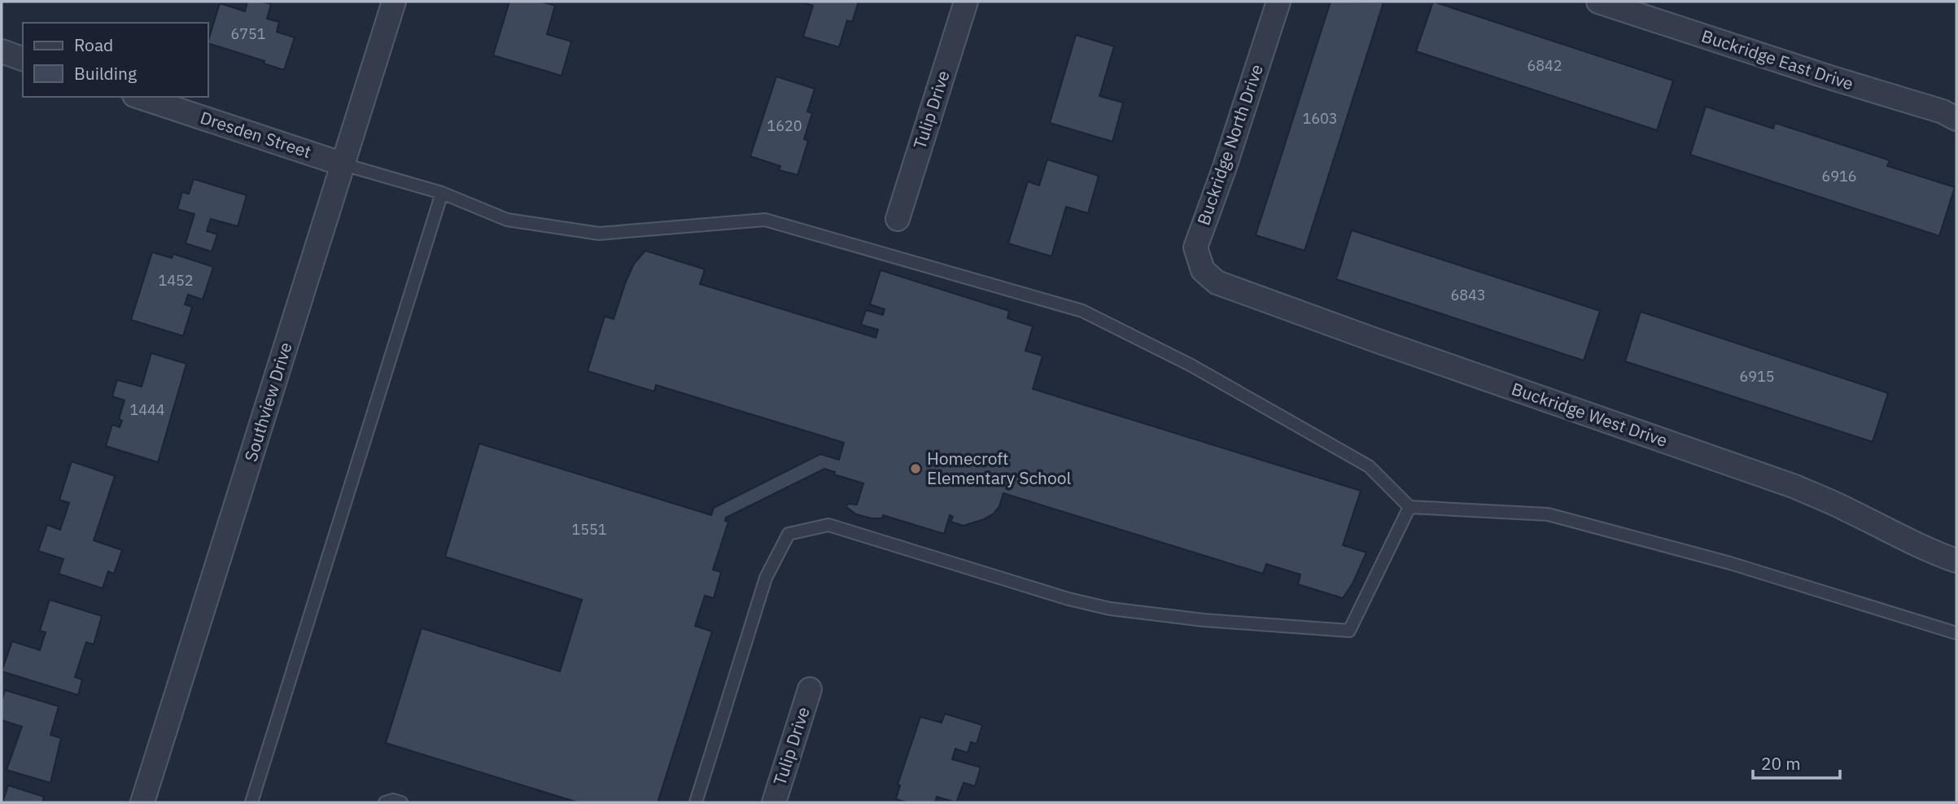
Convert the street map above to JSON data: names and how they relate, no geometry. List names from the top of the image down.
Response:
{
  "streets": {
    "street": [
      "Buckridge East Drive",
      "Tulip Drive",
      "Dresden Street",
      "Buckridge North Drive",
      "Southview Drive",
      "Buckridge West Drive"
    ]
  },
  "crossings": [
    ["Dresden Street", "Southview Drive"],
    ["Buckridge North Drive", "Buckridge West Drive"]
  ],
  "places": ["Homecroft Elementary School"],
  "house_numbers": [
    "6751",
    "6842",
    "1603",
    "1620",
    "6916",
    "1452",
    "6843",
    "6915",
    "1444",
    "1551"
  ],
  "legend": ["Road", "Building"],
  "scale_bar": "20 m"
}
